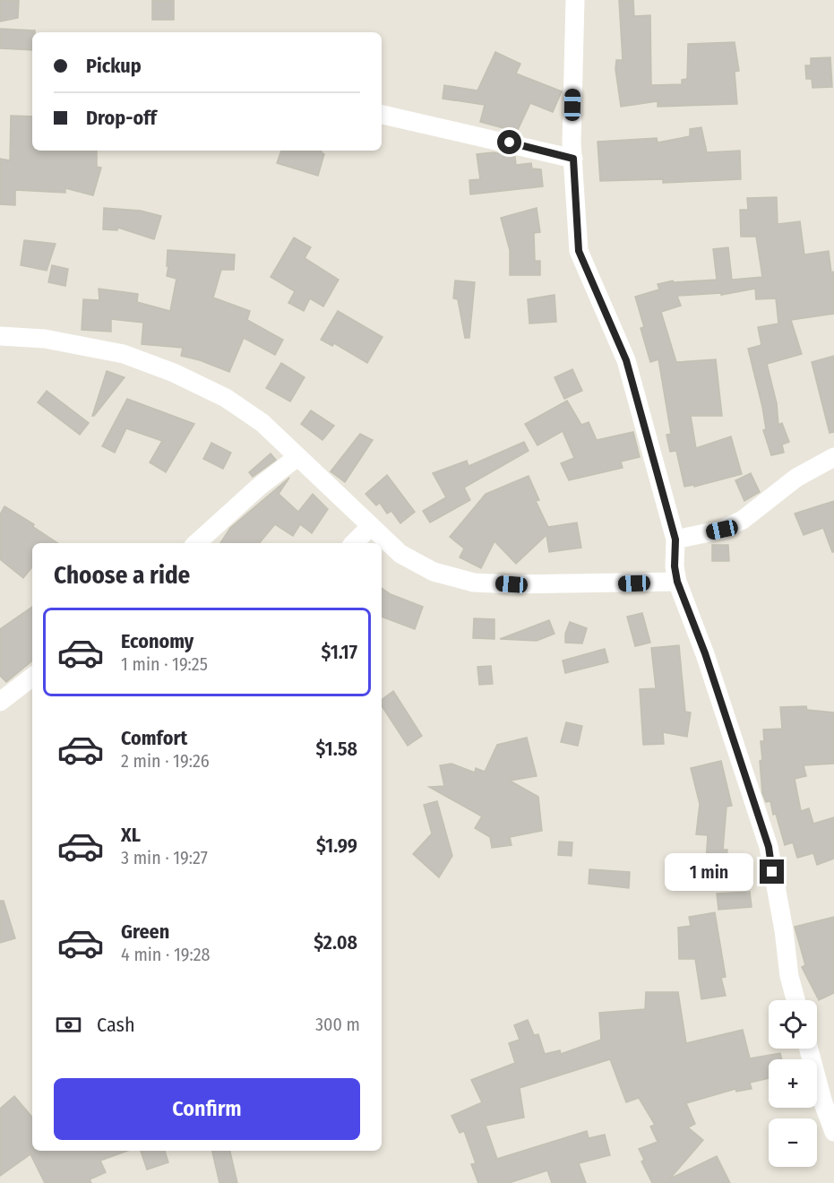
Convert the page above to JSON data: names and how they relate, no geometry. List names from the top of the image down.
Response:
{
  "page": {
    "banner": ["Pickup", "Drop-off"],
    "heading": "Choose a ride",
    "list": [
      {
        "name": "Economy",
        "note": "1 min · 19:25",
        "value": "$1.17"
      },
      {
        "name": "Comfort",
        "note": "2 min · 19:26",
        "value": "$1.58"
      },
      {
        "name": "XL",
        "note": "3 min · 19:27",
        "value": "$1.99"
      },
      {
        "name": "Green",
        "note": "4 min · 19:28",
        "value": "$2.08"
      }
    ],
    "bubble": "1 min",
    "pay": ["Cash", "300 m"],
    "map_buttons": ["+", "−"],
    "buttons": "Confirm"
  }
}
